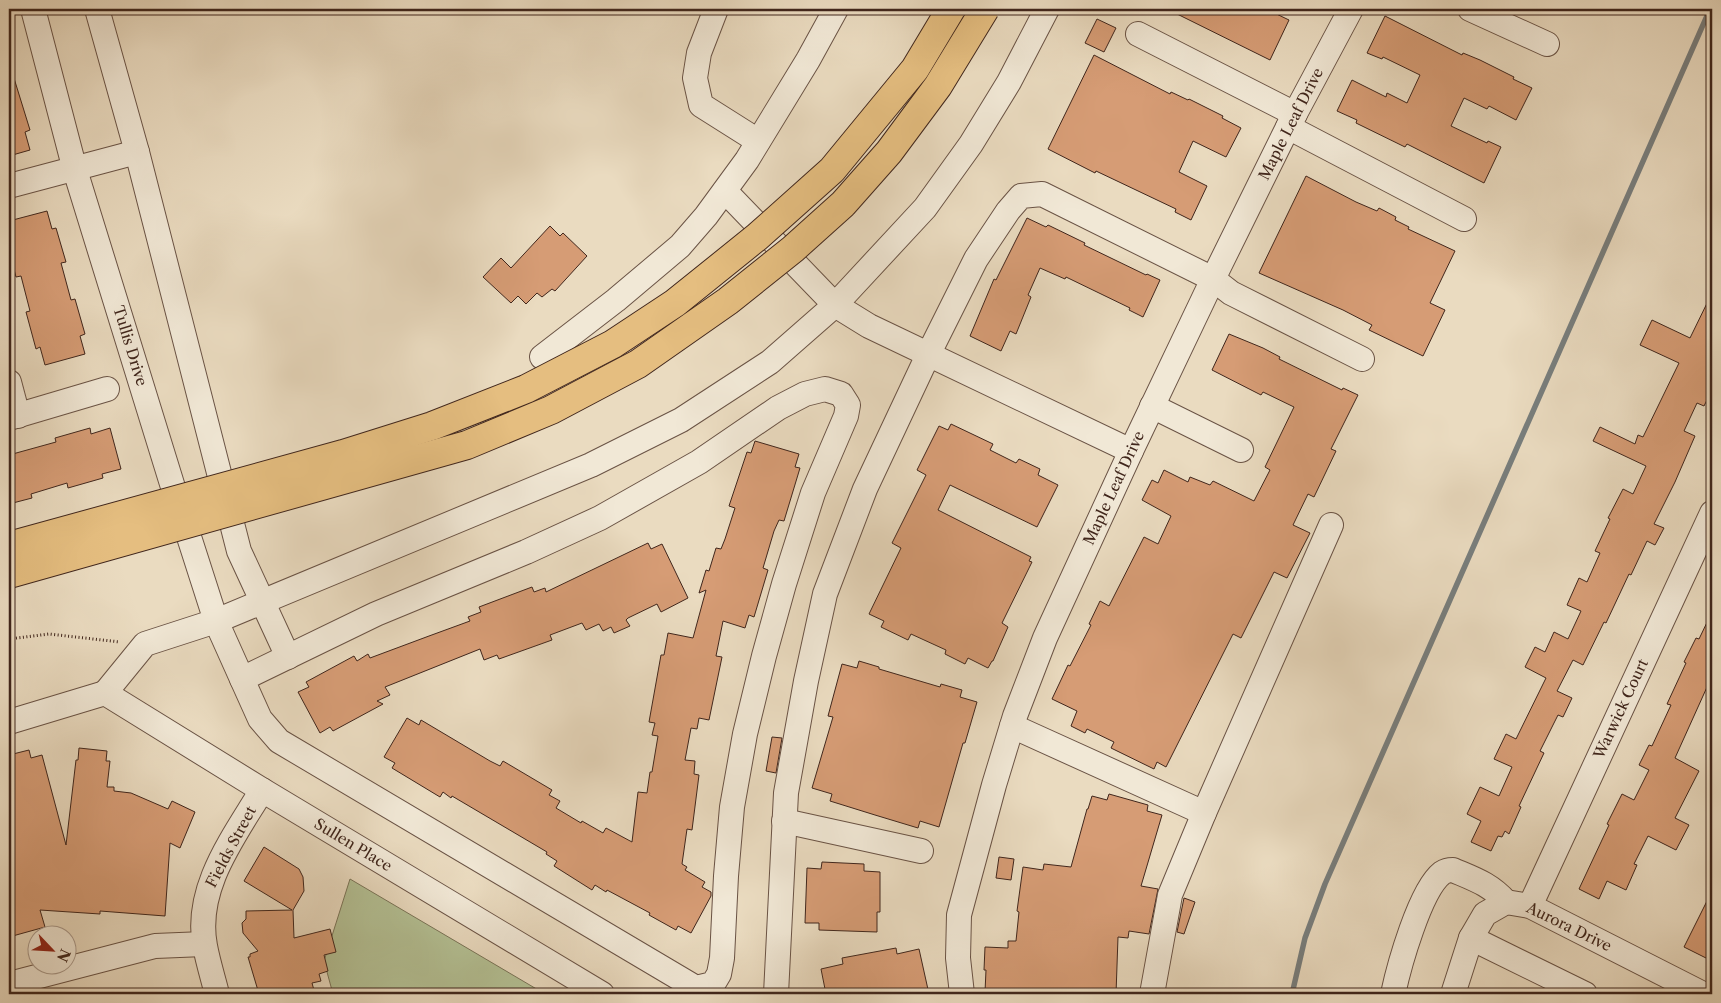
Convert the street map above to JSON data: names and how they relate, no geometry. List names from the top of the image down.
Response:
{
  "streets": {
    "street": [
      "Maple Leaf Drive",
      "Tullis Drive",
      "Warwick Court",
      "Sullen Place",
      "Fields Street",
      "Aurora Drive"
    ]
  },
  "crossings": [
    ["Warwick Court", "Aurora Drive"],
    ["Sullen Place", "Fields Street"]
  ],
  "north": "bottom right"
}
